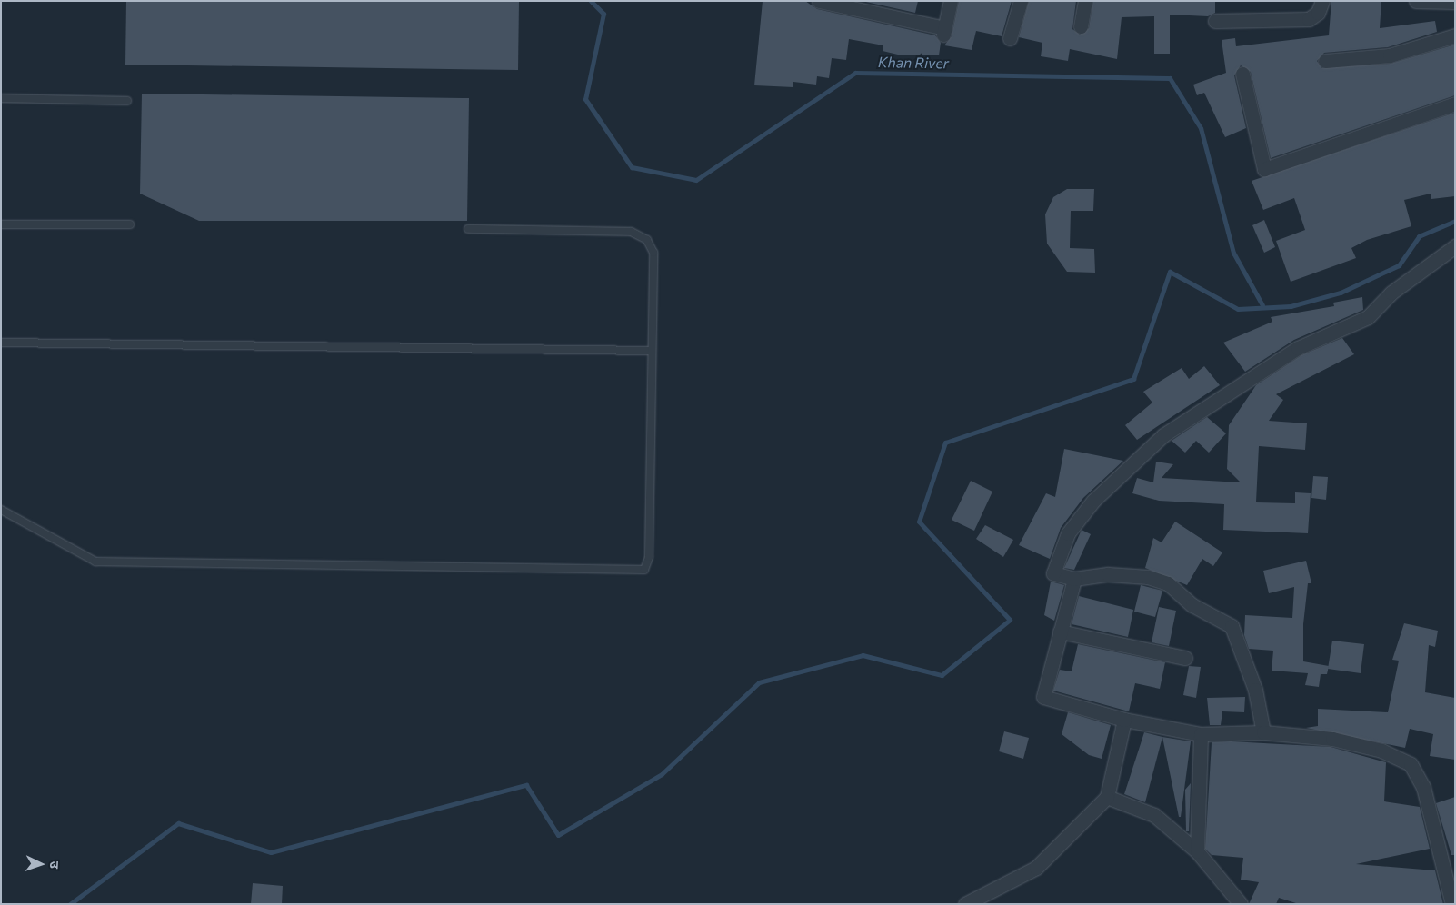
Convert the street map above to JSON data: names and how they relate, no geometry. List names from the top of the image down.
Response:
{
  "water": ["Khan River"],
  "north": "right"
}
